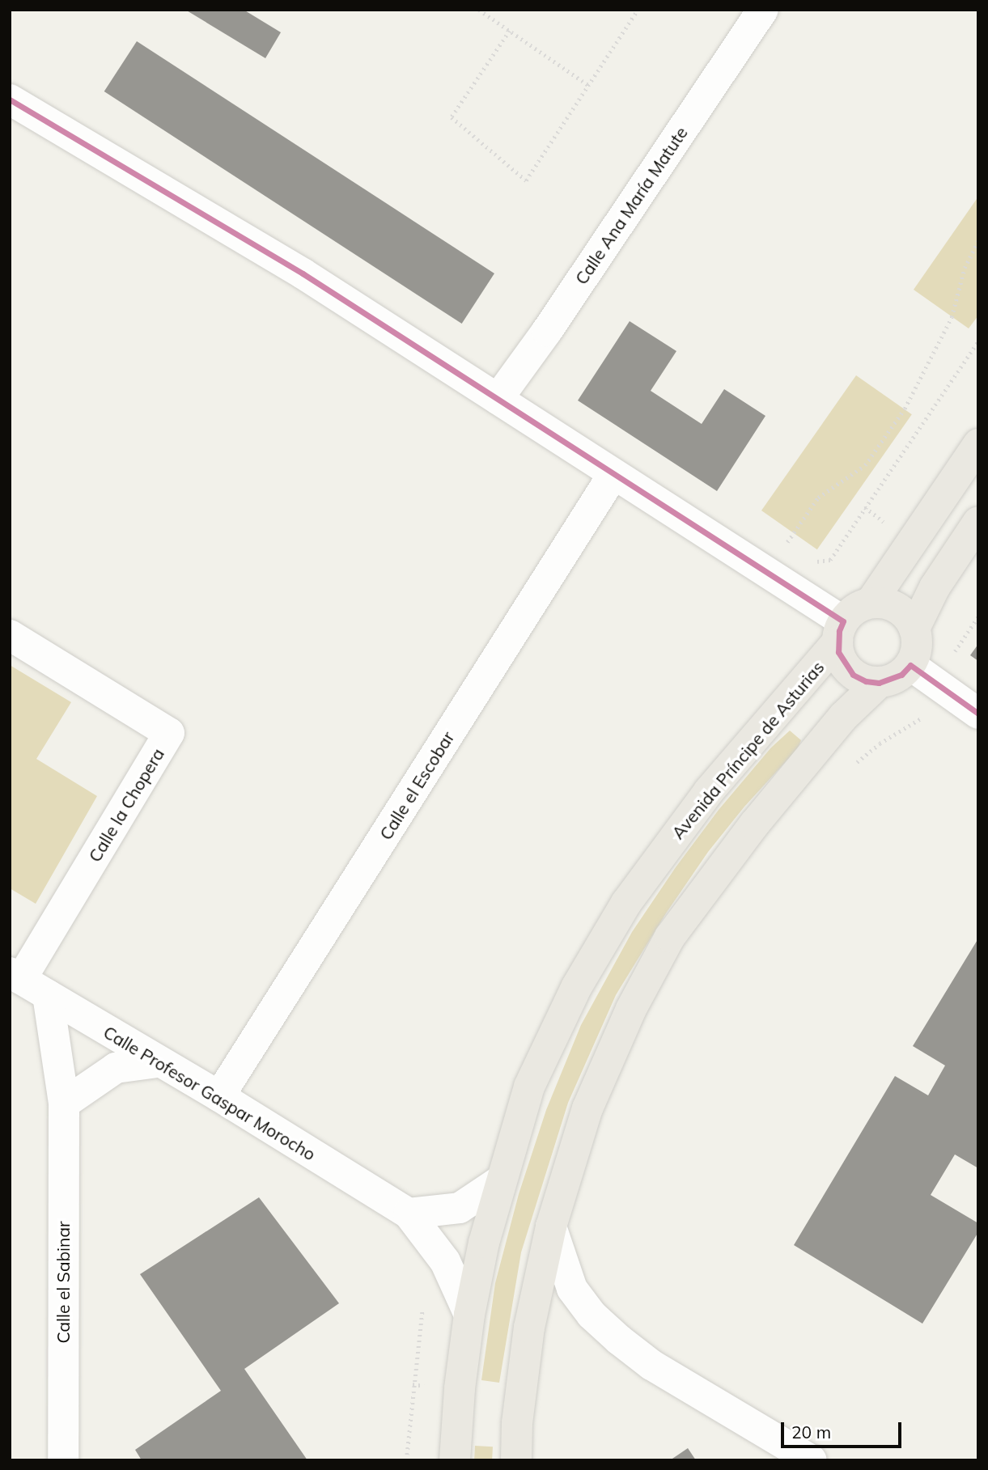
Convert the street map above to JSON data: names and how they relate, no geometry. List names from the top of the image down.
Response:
{
  "streets": {
    "main road": ["Avenida Príncipe de Asturias"],
    "street": [
      "Calle Ana María Matute",
      "Calle el Escobar",
      "Calle la Chopera",
      "Calle Profesor Gaspar Morocho",
      "Calle el Sabinar"
    ]
  },
  "crossings": [
    ["Avenida Príncipe de Asturias", "Calle Profesor Gaspar Morocho"],
    ["Calle el Escobar", "Calle Profesor Gaspar Morocho"],
    ["Calle la Chopera", "Calle Profesor Gaspar Morocho"],
    ["Calle Profesor Gaspar Morocho", "Calle el Sabinar"]
  ],
  "scale_bar": "20 m"
}
